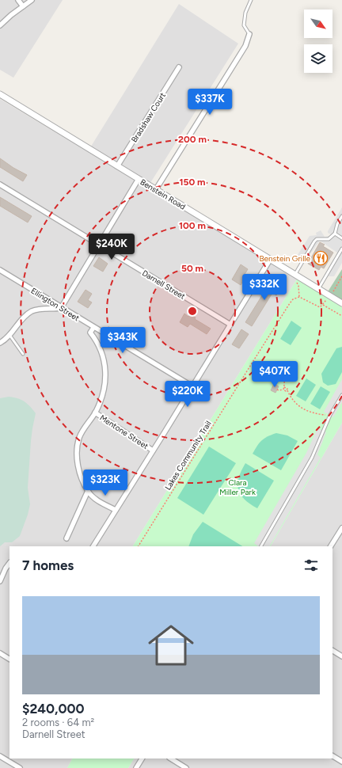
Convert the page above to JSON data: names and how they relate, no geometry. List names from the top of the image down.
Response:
{
  "streets": {
    "street": [
      "Bradshaw Court",
      "Benstein Road",
      "Darnell Street",
      "Ellington Street",
      "Mentone Street"
    ],
    "path": ["Lakes Community Trail"]
  },
  "crossings": [
    ["Bradshaw Court", "Benstein Road"]
  ],
  "parks": ["Clara Miller Park"],
  "places": {
    "restaurant": ["Benstein Grille"]
  },
  "north": "bottom right",
  "page": {
    "price": [
      "$337K",
      "$240K",
      "$332K",
      "$343K",
      "$407K",
      "$220K",
      "$323K"
    ],
    "heading": "7 homes",
    "list": [
      {
        "name": "$240,000",
        "note": "2 rooms · 64 m² · Darnell Street"
      }
    ]
  },
  "rings": [
    "200 m",
    "150 m",
    "100 m",
    "50 m"
  ]
}
